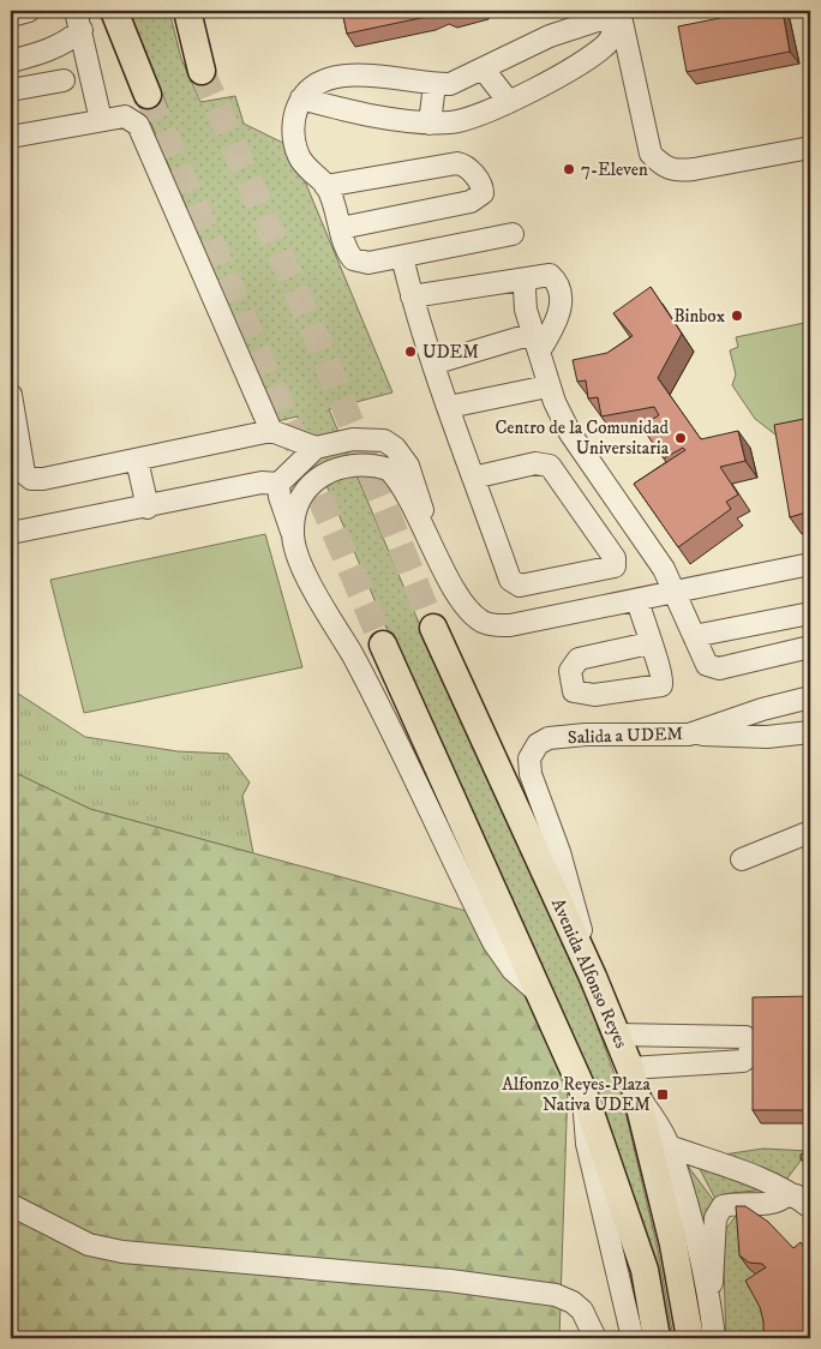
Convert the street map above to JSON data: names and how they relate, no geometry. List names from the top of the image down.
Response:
{
  "streets": {
    "main road": ["Avenida Alfonso Reyes"],
    "street": ["Salida a UDEM"]
  },
  "crossings": [
    ["Salida a UDEM", "Avenida Alfonso Reyes"]
  ],
  "places": {
    "other": [
      "7-Eleven",
      "Binbox",
      "UDEM",
      "Centro de la Comunidad Universitaria"
    ],
    "transit": ["Alfonzo Reyes-Plaza Nativa UDEM"]
  }
}
